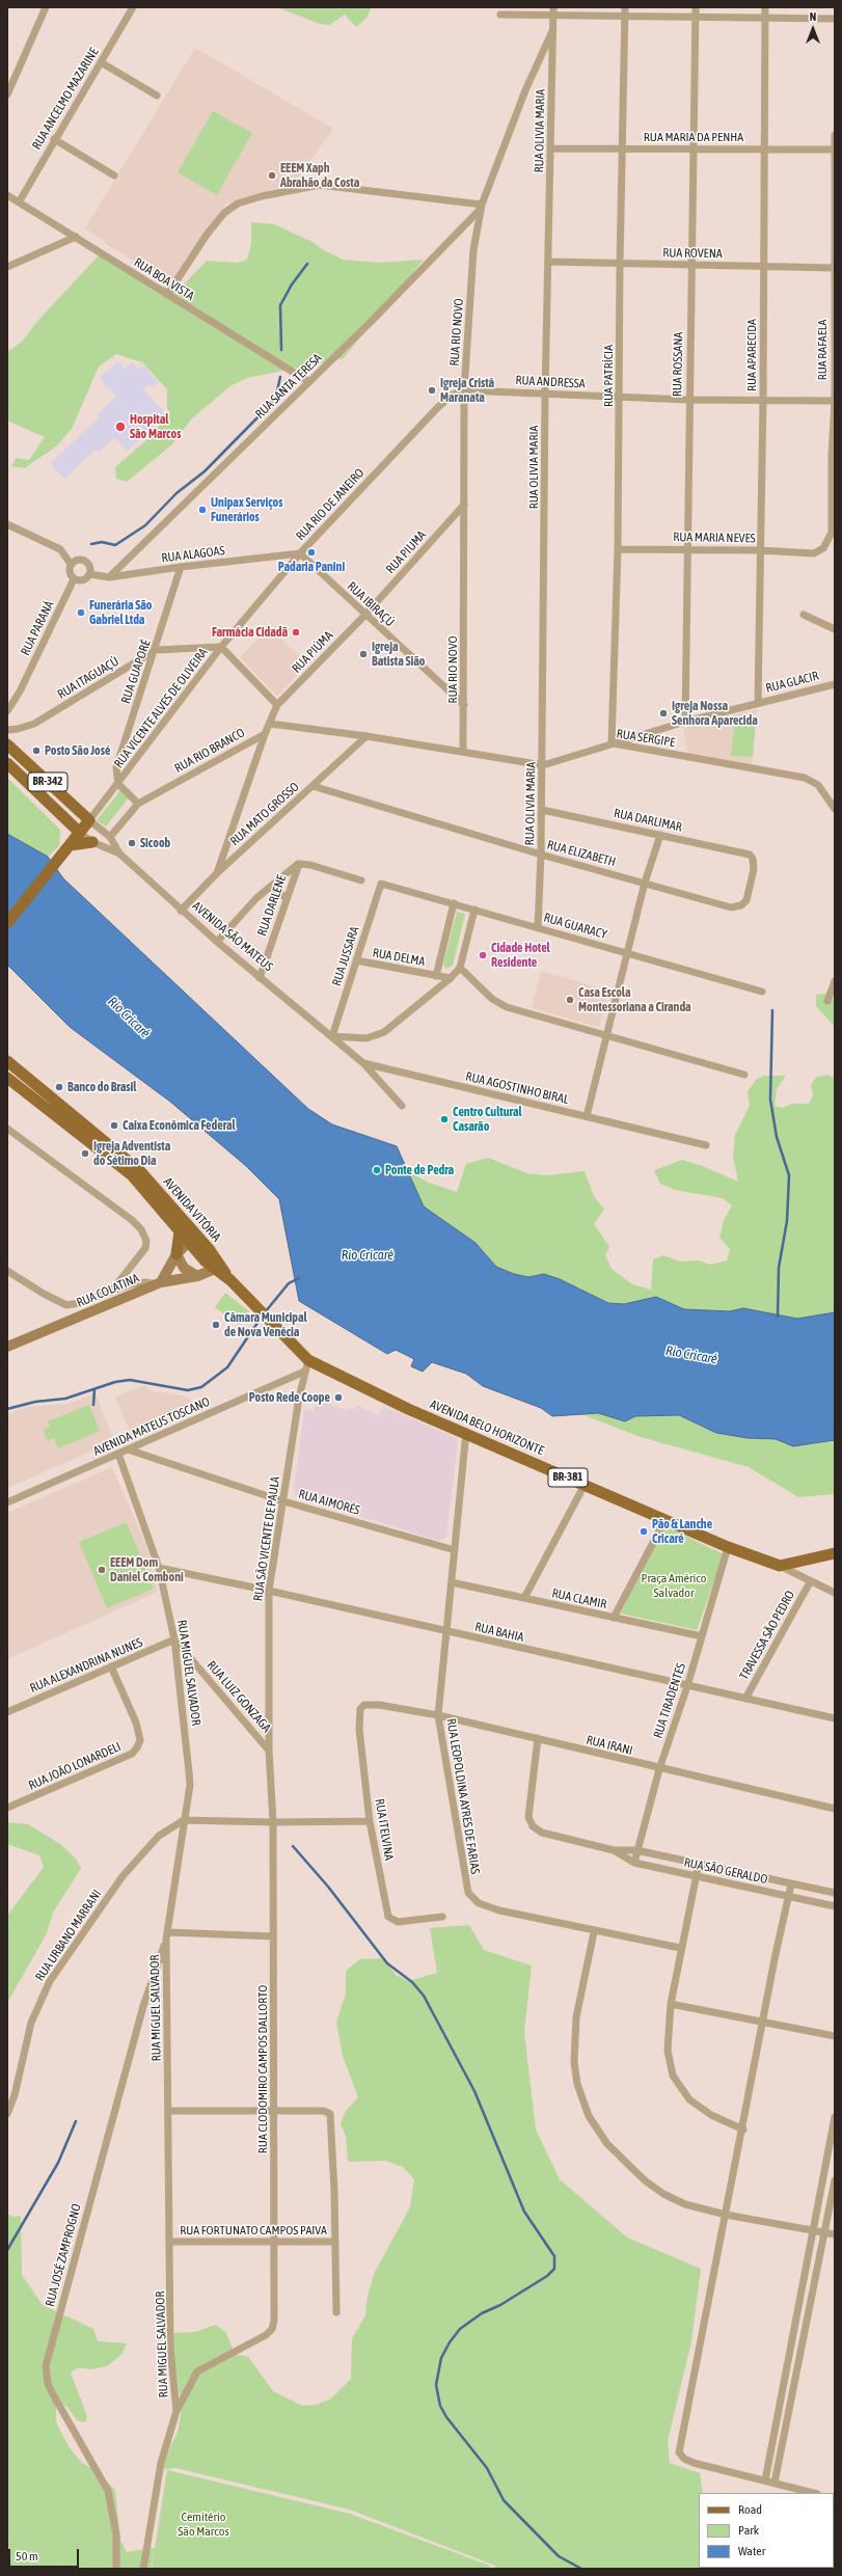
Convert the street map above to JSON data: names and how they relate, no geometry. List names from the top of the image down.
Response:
{
  "streets": {
    "main road": [
      "BR-342",
      "AVENIDA SÃO MATEUS",
      "AVENIDA VITÓRIA",
      "RUA COLATINA",
      "AVENIDA BELO HORIZONTE",
      "BR-381"
    ],
    "street": [
      "RUA ANCELMO MAZARINE",
      "RUA OLIVIA MARIA",
      "RUA MARIA DA PENHA",
      "RUA ROVENA",
      "RUA BOA VISTA",
      "RUA RIO NOVO",
      "RUA RAFAELA",
      "RUA APARECIDA",
      "RUA ROSSANA",
      "RUA PATRÍCIA",
      "RUA ANDRESSA",
      "RUA SANTA TERESA",
      "RUA RIO DE JANEIRO",
      "RUA MARIA NEVES",
      "RUA PIUMA",
      "RUA ALAGOAS",
      "RUA IBIRAÇÚ",
      "RUA PARANÁ",
      "RUA PIÚMA",
      "RUA GUAPORÉ",
      "RUA ITAGUAÇÚ",
      "RUA GLACIR",
      "RUA VICENTE ALVES DE OLIVEIRA",
      "RUA SERGIPE",
      "RUA RIO BRANCO",
      "RUA MATO GROSSO",
      "RUA DARLIMAR",
      "RUA ELIZABETH",
      "RUA DARLENE",
      "RUA GUARACY",
      "RUA JUSSARA",
      "RUA DELMA",
      "RUA AGOSTINHO BIRAL",
      "AVENIDA MATEUS TOSCANO",
      "RUA AIMORÉS",
      "RUA SÃO VICENTE DE PAULA",
      "RUA CLAMIR",
      "RUA BAHIA",
      "TRAVESSA SÃO PEDRO",
      "RUA ALEXANDRINA NUNES",
      "RUA MIGUEL SALVADOR",
      "RUA LUIZ GONZAGA",
      "RUA TIRADENTES",
      "RUA IRANI",
      "RUA JOÃO LONARDELI",
      "RUA LEOPOLDINA AYRES DE FARIAS",
      "RUA ITELVINA",
      "RUA SÃO GERALDO",
      "RUA URBANO MARRANI",
      "RUA CLODOMIRO CAMPOS DALLORTO",
      "RUA FORTUNATO CAMPOS PAIVA",
      "RUA JOSÉ ZAMPROGNO"
    ]
  },
  "crossings": [
    ["RUA ANCELMO MAZARINE", "RUA BOA VISTA"],
    ["RUA OLIVIA MARIA", "RUA MARIA DA PENHA"],
    ["RUA OLIVIA MARIA", "RUA ROVENA"],
    ["RUA OLIVIA MARIA", "RUA RIO NOVO"],
    ["RUA OLIVIA MARIA", "RUA ANDRESSA"],
    ["RUA OLIVIA MARIA", "RUA SERGIPE"],
    ["RUA OLIVIA MARIA", "RUA DARLIMAR"],
    ["RUA OLIVIA MARIA", "RUA ELIZABETH"],
    ["RUA OLIVIA MARIA", "RUA GUARACY"],
    ["RUA MARIA DA PENHA", "RUA RAFAELA"],
    ["RUA MARIA DA PENHA", "RUA APARECIDA"],
    ["RUA MARIA DA PENHA", "RUA ROSSANA"],
    ["RUA MARIA DA PENHA", "RUA PATRÍCIA"],
    ["RUA ROVENA", "RUA RAFAELA"],
    ["RUA ROVENA", "RUA APARECIDA"],
    ["RUA ROVENA", "RUA ROSSANA"],
    ["RUA ROVENA", "RUA PATRÍCIA"],
    ["RUA BOA VISTA", "RUA SANTA TERESA"],
    ["RUA RIO NOVO", "RUA ANDRESSA"],
    ["RUA RIO NOVO", "RUA SANTA TERESA"],
    ["RUA RIO NOVO", "RUA RIO DE JANEIRO"],
    ["RUA RIO NOVO", "RUA PIUMA"],
    ["RUA RIO NOVO", "RUA IBIRAÇÚ"],
    ["RUA RIO NOVO", "RUA SERGIPE"],
    ["RUA RAFAELA", "RUA ANDRESSA"],
    ["RUA RAFAELA", "RUA MARIA NEVES"],
    ["RUA APARECIDA", "RUA ANDRESSA"],
    ["RUA APARECIDA", "RUA MARIA NEVES"],
    ["RUA APARECIDA", "RUA GLACIR"],
    ["RUA ROSSANA", "RUA ANDRESSA"],
    ["RUA ROSSANA", "RUA MARIA NEVES"],
    ["RUA ROSSANA", "RUA GLACIR"],
    ["RUA PATRÍCIA", "RUA ANDRESSA"],
    ["RUA PATRÍCIA", "RUA MARIA NEVES"],
    ["RUA PATRÍCIA", "RUA GLACIR"],
    ["RUA PATRÍCIA", "RUA SERGIPE"],
    ["RUA ANDRESSA", "RUA RIO DE JANEIRO"],
    ["RUA SANTA TERESA", "RUA ALAGOAS"],
    ["RUA RIO DE JANEIRO", "RUA ALAGOAS"],
    ["RUA RIO DE JANEIRO", "RUA IBIRAÇÚ"],
    ["RUA RIO DE JANEIRO", "RUA ITAGUAÇÚ"],
    ["RUA RIO DE JANEIRO", "RUA VICENTE ALVES DE OLIVEIRA"],
    ["RUA PIUMA", "RUA IBIRAÇÚ"],
    ["RUA PIUMA", "RUA PIÚMA"],
    ["RUA ALAGOAS", "RUA IBIRAÇÚ"],
    ["RUA ALAGOAS", "RUA PARANÁ"],
    ["RUA ALAGOAS", "RUA GUAPORÉ"],
    ["RUA IBIRAÇÚ", "RUA PIÚMA"],
    ["RUA PIÚMA", "RUA RIO BRANCO"],
    ["RUA GUAPORÉ", "RUA ITAGUAÇÚ"],
    ["RUA GUAPORÉ", "RUA VICENTE ALVES DE OLIVEIRA"],
    ["RUA ITAGUAÇÚ", "RUA VICENTE ALVES DE OLIVEIRA"],
    ["RUA GLACIR", "RUA SERGIPE"],
    ["RUA VICENTE ALVES DE OLIVEIRA", "AVENIDA SÃO MATEUS"],
    ["RUA SERGIPE", "RUA RIO BRANCO"],
    ["RUA SERGIPE", "RUA MATO GROSSO"],
    ["RUA MATO GROSSO", "RUA ELIZABETH"],
    ["RUA MATO GROSSO", "AVENIDA SÃO MATEUS"],
    ["RUA DARLIMAR", "RUA ELIZABETH"],
    ["RUA DARLENE", "AVENIDA SÃO MATEUS"],
    ["RUA GUARACY", "RUA JUSSARA"],
    ["AVENIDA SÃO MATEUS", "RUA JUSSARA"],
    ["AVENIDA SÃO MATEUS", "RUA AGOSTINHO BIRAL"],
    ["RUA JUSSARA", "RUA DELMA"],
    ["RUA JUSSARA", "RUA AGOSTINHO BIRAL"],
    ["AVENIDA VITÓRIA", "RUA COLATINA"],
    ["AVENIDA VITÓRIA", "AVENIDA BELO HORIZONTE"],
    ["RUA COLATINA", "AVENIDA BELO HORIZONTE"],
    ["AVENIDA MATEUS TOSCANO", "RUA AIMORÉS"],
    ["AVENIDA MATEUS TOSCANO", "RUA SÃO VICENTE DE PAULA"],
    ["AVENIDA MATEUS TOSCANO", "RUA MIGUEL SALVADOR"],
    ["AVENIDA BELO HORIZONTE", "RUA SÃO VICENTE DE PAULA"],
    ["AVENIDA BELO HORIZONTE", "RUA TIRADENTES"],
    ["AVENIDA BELO HORIZONTE", "RUA LEOPOLDINA AYRES DE FARIAS"],
    ["RUA AIMORÉS", "RUA SÃO VICENTE DE PAULA"],
    ["RUA AIMORÉS", "RUA LEOPOLDINA AYRES DE FARIAS"],
    ["RUA SÃO VICENTE DE PAULA", "RUA BAHIA"],
    ["RUA SÃO VICENTE DE PAULA", "RUA LUIZ GONZAGA"],
    ["RUA SÃO VICENTE DE PAULA", "RUA CLODOMIRO CAMPOS DALLORTO"],
    ["RUA CLAMIR", "RUA TIRADENTES"],
    ["RUA CLAMIR", "RUA LEOPOLDINA AYRES DE FARIAS"],
    ["RUA BAHIA", "TRAVESSA SÃO PEDRO"],
    ["RUA BAHIA", "RUA MIGUEL SALVADOR"],
    ["RUA BAHIA", "RUA TIRADENTES"],
    ["RUA BAHIA", "RUA LEOPOLDINA AYRES DE FARIAS"],
    ["RUA ALEXANDRINA NUNES", "RUA MIGUEL SALVADOR"],
    ["RUA ALEXANDRINA NUNES", "RUA LUIZ GONZAGA"],
    ["RUA ALEXANDRINA NUNES", "RUA JOÃO LONARDELI"],
    ["RUA MIGUEL SALVADOR", "RUA LUIZ GONZAGA"],
    ["RUA MIGUEL SALVADOR", "RUA URBANO MARRANI"],
    ["RUA MIGUEL SALVADOR", "RUA CLODOMIRO CAMPOS DALLORTO"],
    ["RUA MIGUEL SALVADOR", "RUA FORTUNATO CAMPOS PAIVA"],
    ["RUA MIGUEL SALVADOR", "RUA JOSÉ ZAMPROGNO"],
    ["RUA TIRADENTES", "RUA IRANI"],
    ["RUA TIRADENTES", "RUA SÃO GERALDO"],
    ["RUA IRANI", "RUA LEOPOLDINA AYRES DE FARIAS"],
    ["RUA IRANI", "RUA ITELVINA"],
    ["RUA IRANI", "RUA SÃO GERALDO"],
    ["RUA CLODOMIRO CAMPOS DALLORTO", "RUA FORTUNATO CAMPOS PAIVA"]
  ],
  "water": ["Rio Cricaré"],
  "parks": ["Praça Américo Salvador", "Cemitério São Marcos"],
  "places": [
    "EEEM Xaph Abrahão da Costa",
    "Igreja Cristâ Maranata",
    "Hospital São Marcos",
    "Unipax Serviços Funerários",
    "Padaria Panini",
    "Funerária São Gabriel Ltda",
    "Farmácia Cidadã",
    "Igreja Batista Sião",
    "Igreja Nossa Senhora Aparecida",
    "Posto São José",
    "Sicoob",
    "Cidade Hotel Residente",
    "Casa Escola Montessoriana a Ciranda",
    "Banco do Brasil",
    "Centro Cultural Casarão",
    "Caixa Econômica Federal",
    "Igreja Adventista do Sétimo Dia",
    "Ponte de Pedra",
    "Câmara Municipal de Nova Venécia",
    "Posto Rede Coope",
    "Pão & Lanche Cricaré",
    "EEEM Dom Daniel Comboni"
  ],
  "legend": ["Road", "Park", "Water"],
  "scale_bar": "50 m",
  "north": "top"
}
